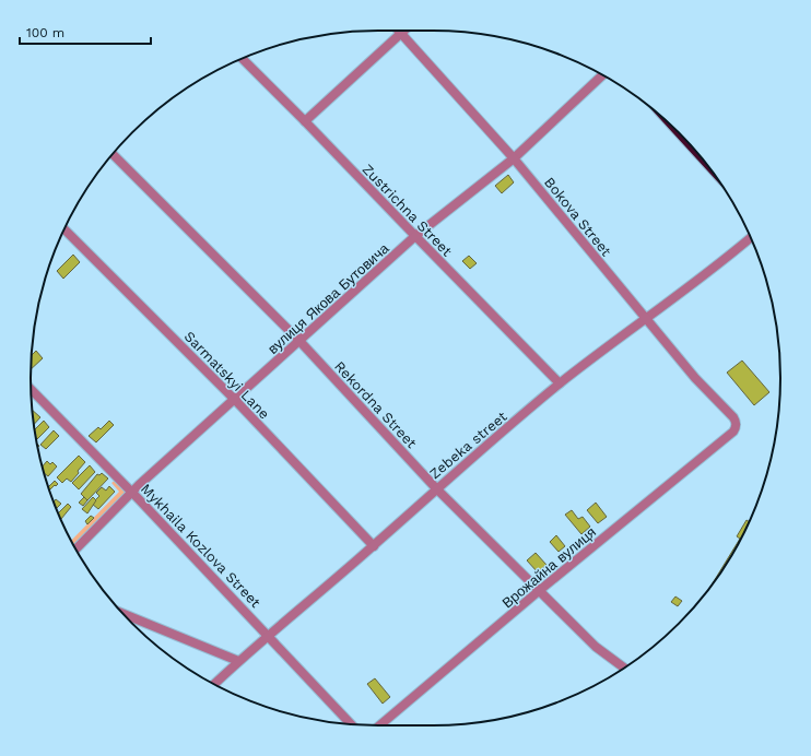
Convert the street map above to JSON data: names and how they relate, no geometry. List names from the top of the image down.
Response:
{
  "streets": {
    "street": [
      "Zustrichna Street",
      "Bokova Street",
      "вулиця Якова Бутовича",
      "Sarmatskyi Lane",
      "Rekordna Street",
      "Zebeka street",
      "Mykhaila Kozlova Street",
      "Врожайна вулиця"
    ]
  },
  "crossings": [
    ["Zustrichna Street", "вулиця Якова Бутовича"],
    ["Zustrichna Street", "Zebeka street"],
    ["Bokova Street", "вулиця Якова Бутовича"],
    ["Bokova Street", "Zebeka street"],
    ["Bokova Street", "Врожайна вулиця"],
    ["вулиця Якова Бутовича", "Sarmatskyi Lane"],
    ["вулиця Якова Бутовича", "Rekordna Street"],
    ["вулиця Якова Бутовича", "Mykhaila Kozlova Street"],
    ["Sarmatskyi Lane", "Zebeka street"],
    ["Rekordna Street", "Zebeka street"],
    ["Rekordna Street", "Врожайна вулиця"],
    ["Zebeka street", "Mykhaila Kozlova Street"]
  ],
  "scale_bar": "100 m"
}
